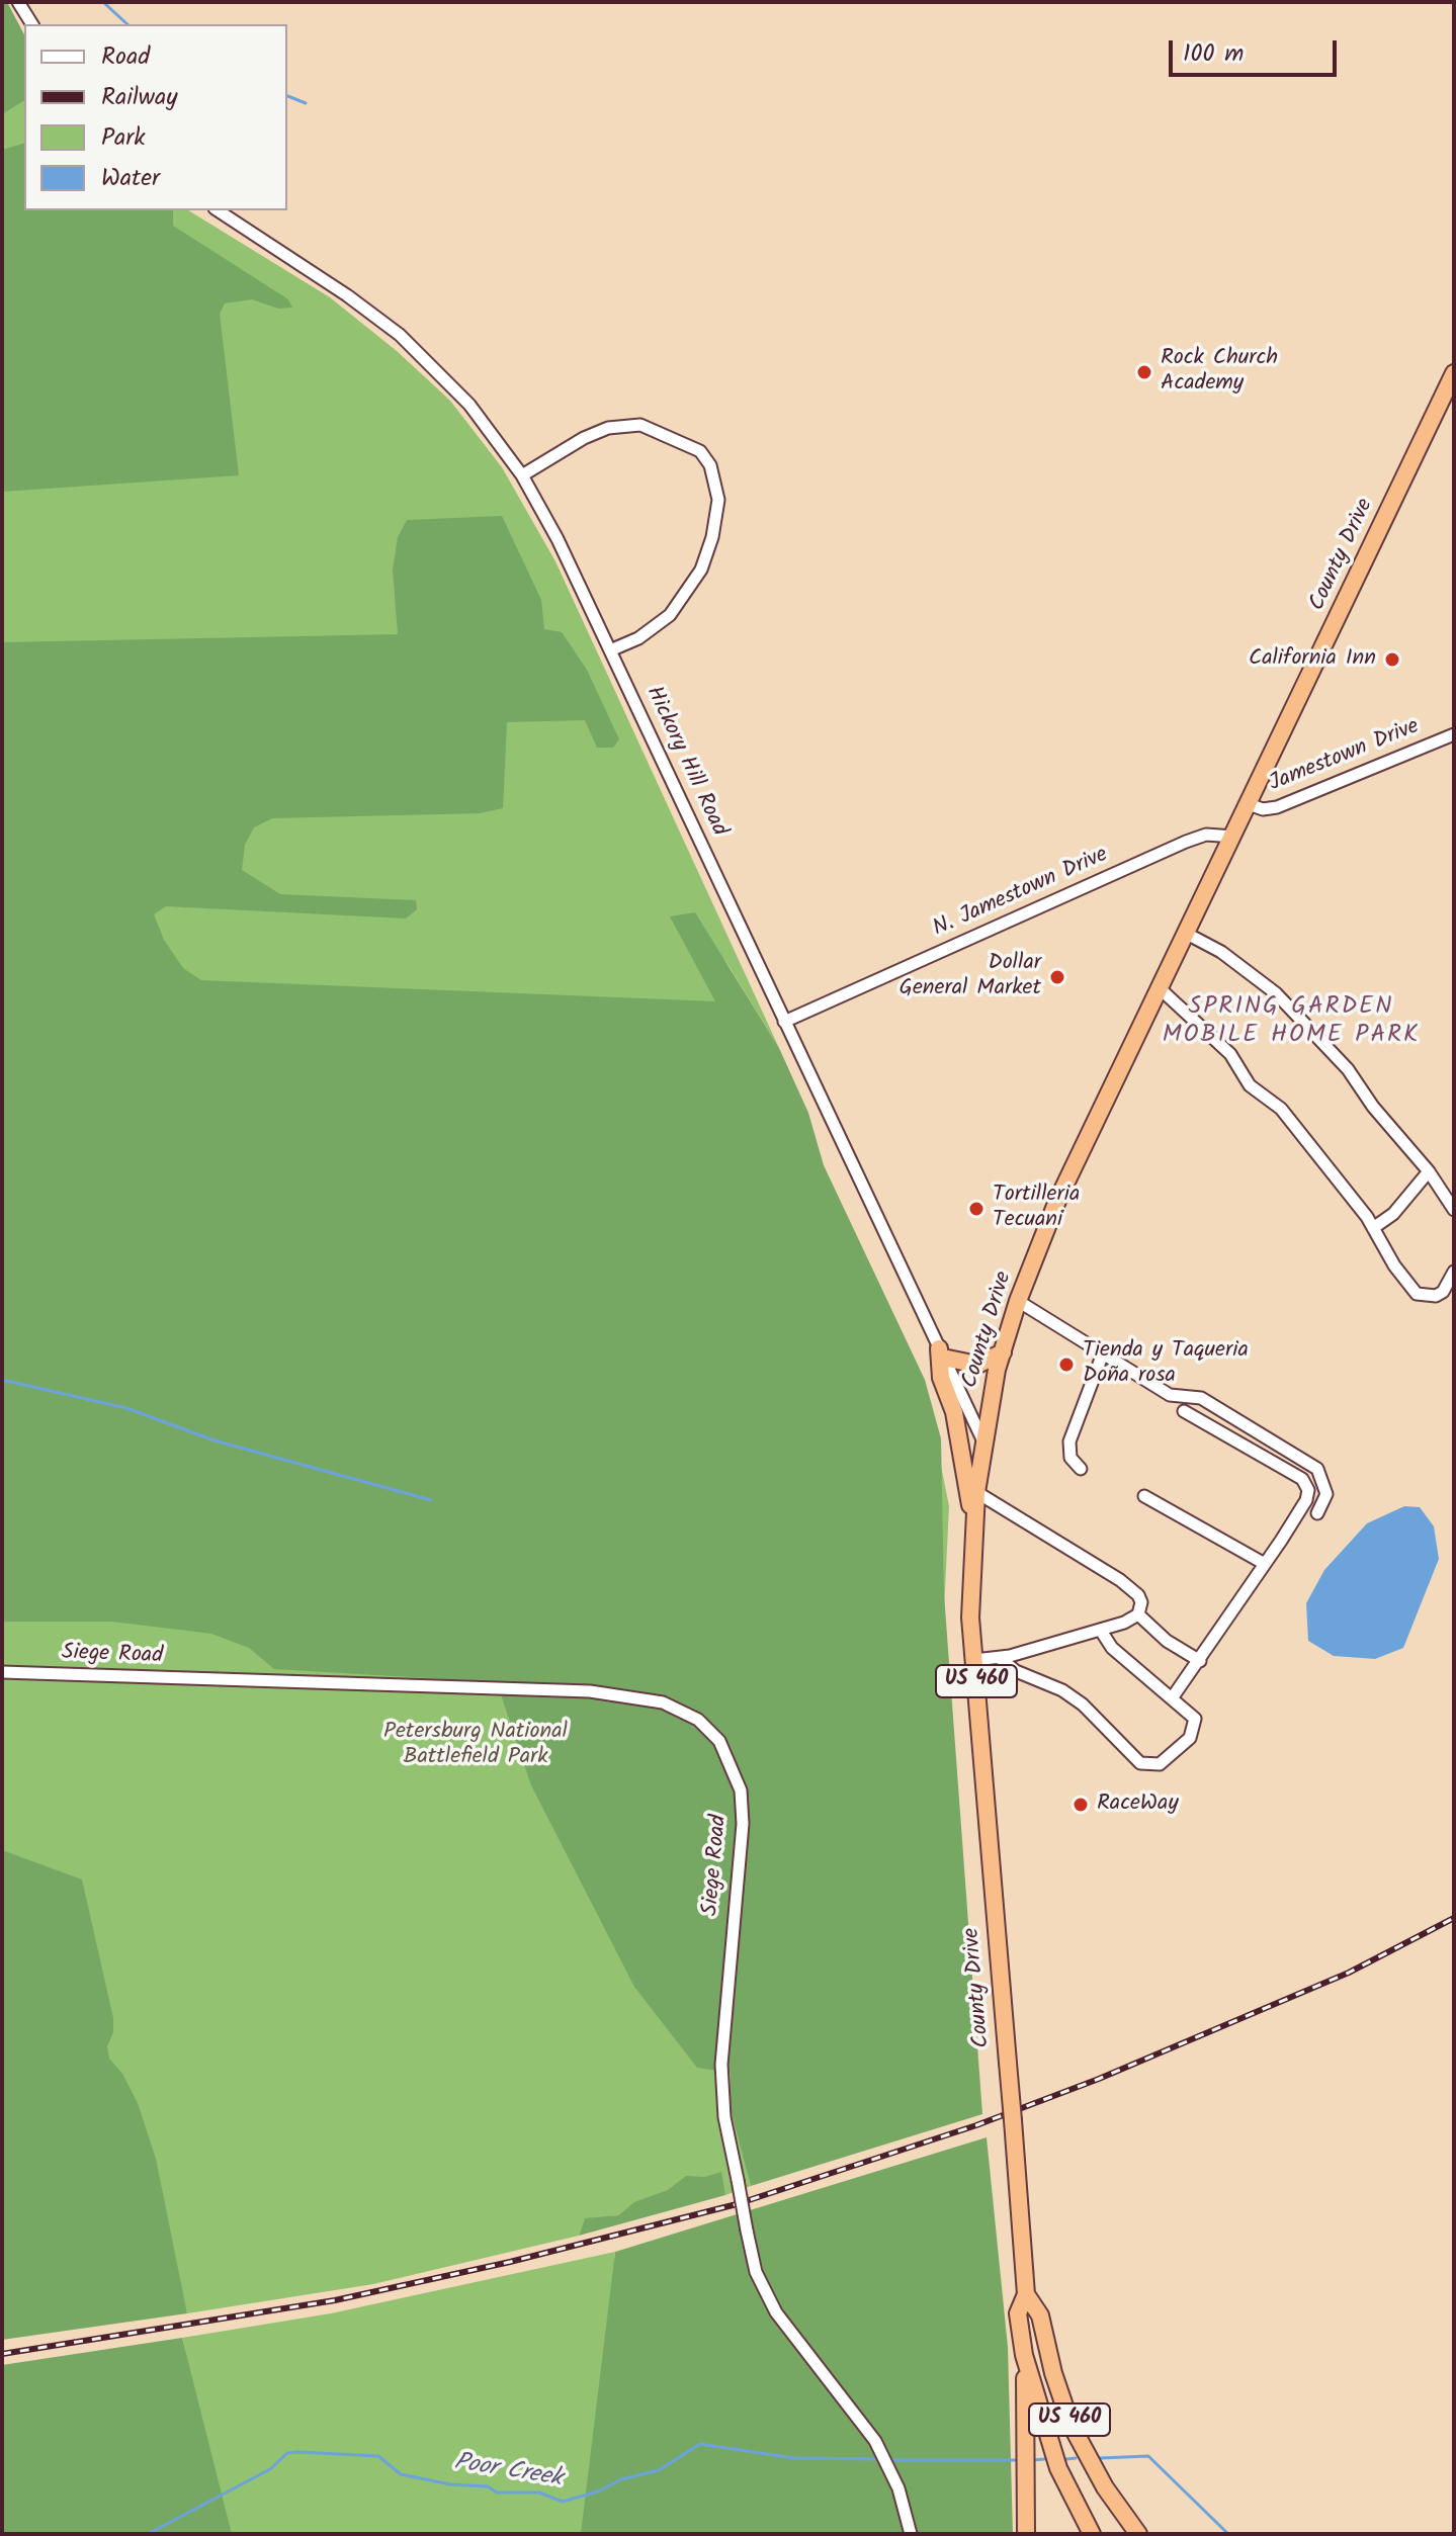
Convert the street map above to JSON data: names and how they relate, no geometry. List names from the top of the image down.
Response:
{
  "streets": {
    "highway": ["County Drive", "US 460"],
    "street": [
      "Jamestown Drive",
      "Hickory Hill Road",
      "N. Jamestown Drive",
      "Siege Road"
    ]
  },
  "crossings": [
    ["County Drive", "Jamestown Drive"],
    ["County Drive", "Hickory Hill Road"],
    ["County Drive", "N. Jamestown Drive"],
    ["Hickory Hill Road", "N. Jamestown Drive"]
  ],
  "districts": ["SPRING GARDEN MOBILE HOME PARK"],
  "water": ["Poor Creek"],
  "parks": ["Petersburg National Battlefield Park"],
  "places": [
    "Rock Church Academy",
    "California Inn",
    "Dollar General Market",
    "Tortilleria Tecuani",
    "Tienda y Taqueria Doña rosa",
    "RaceWay"
  ],
  "legend": [
    "Road",
    "Railway",
    "Park",
    "Water"
  ],
  "scale_bar": "100 m"
}
